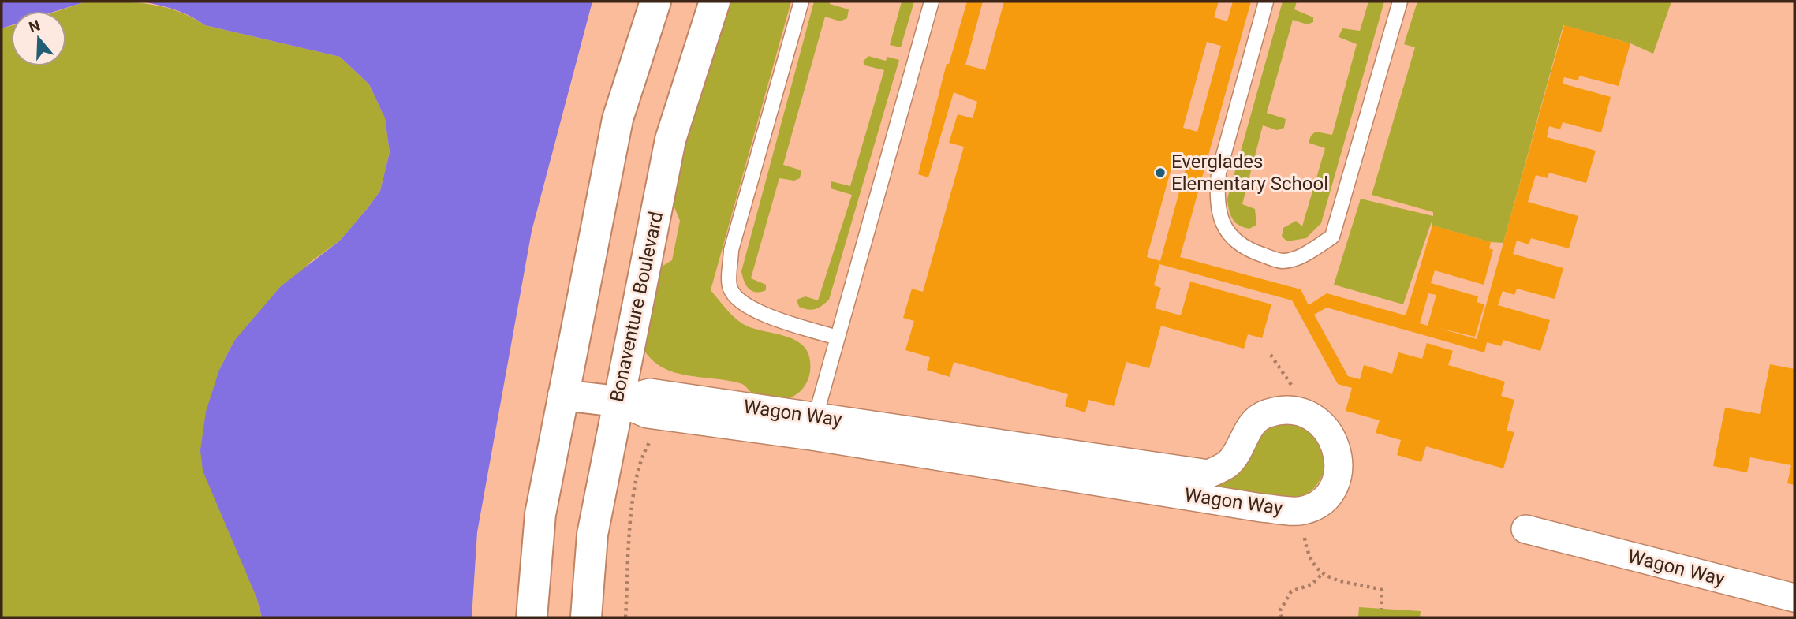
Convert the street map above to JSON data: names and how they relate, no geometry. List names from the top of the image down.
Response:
{
  "streets": {
    "main road": ["Bonaventure Boulevard", "Wagon Way"]
  },
  "crossings": [
    ["Bonaventure Boulevard", "Wagon Way"]
  ],
  "places": ["Everglades Elementary School"],
  "north": "top"
}
